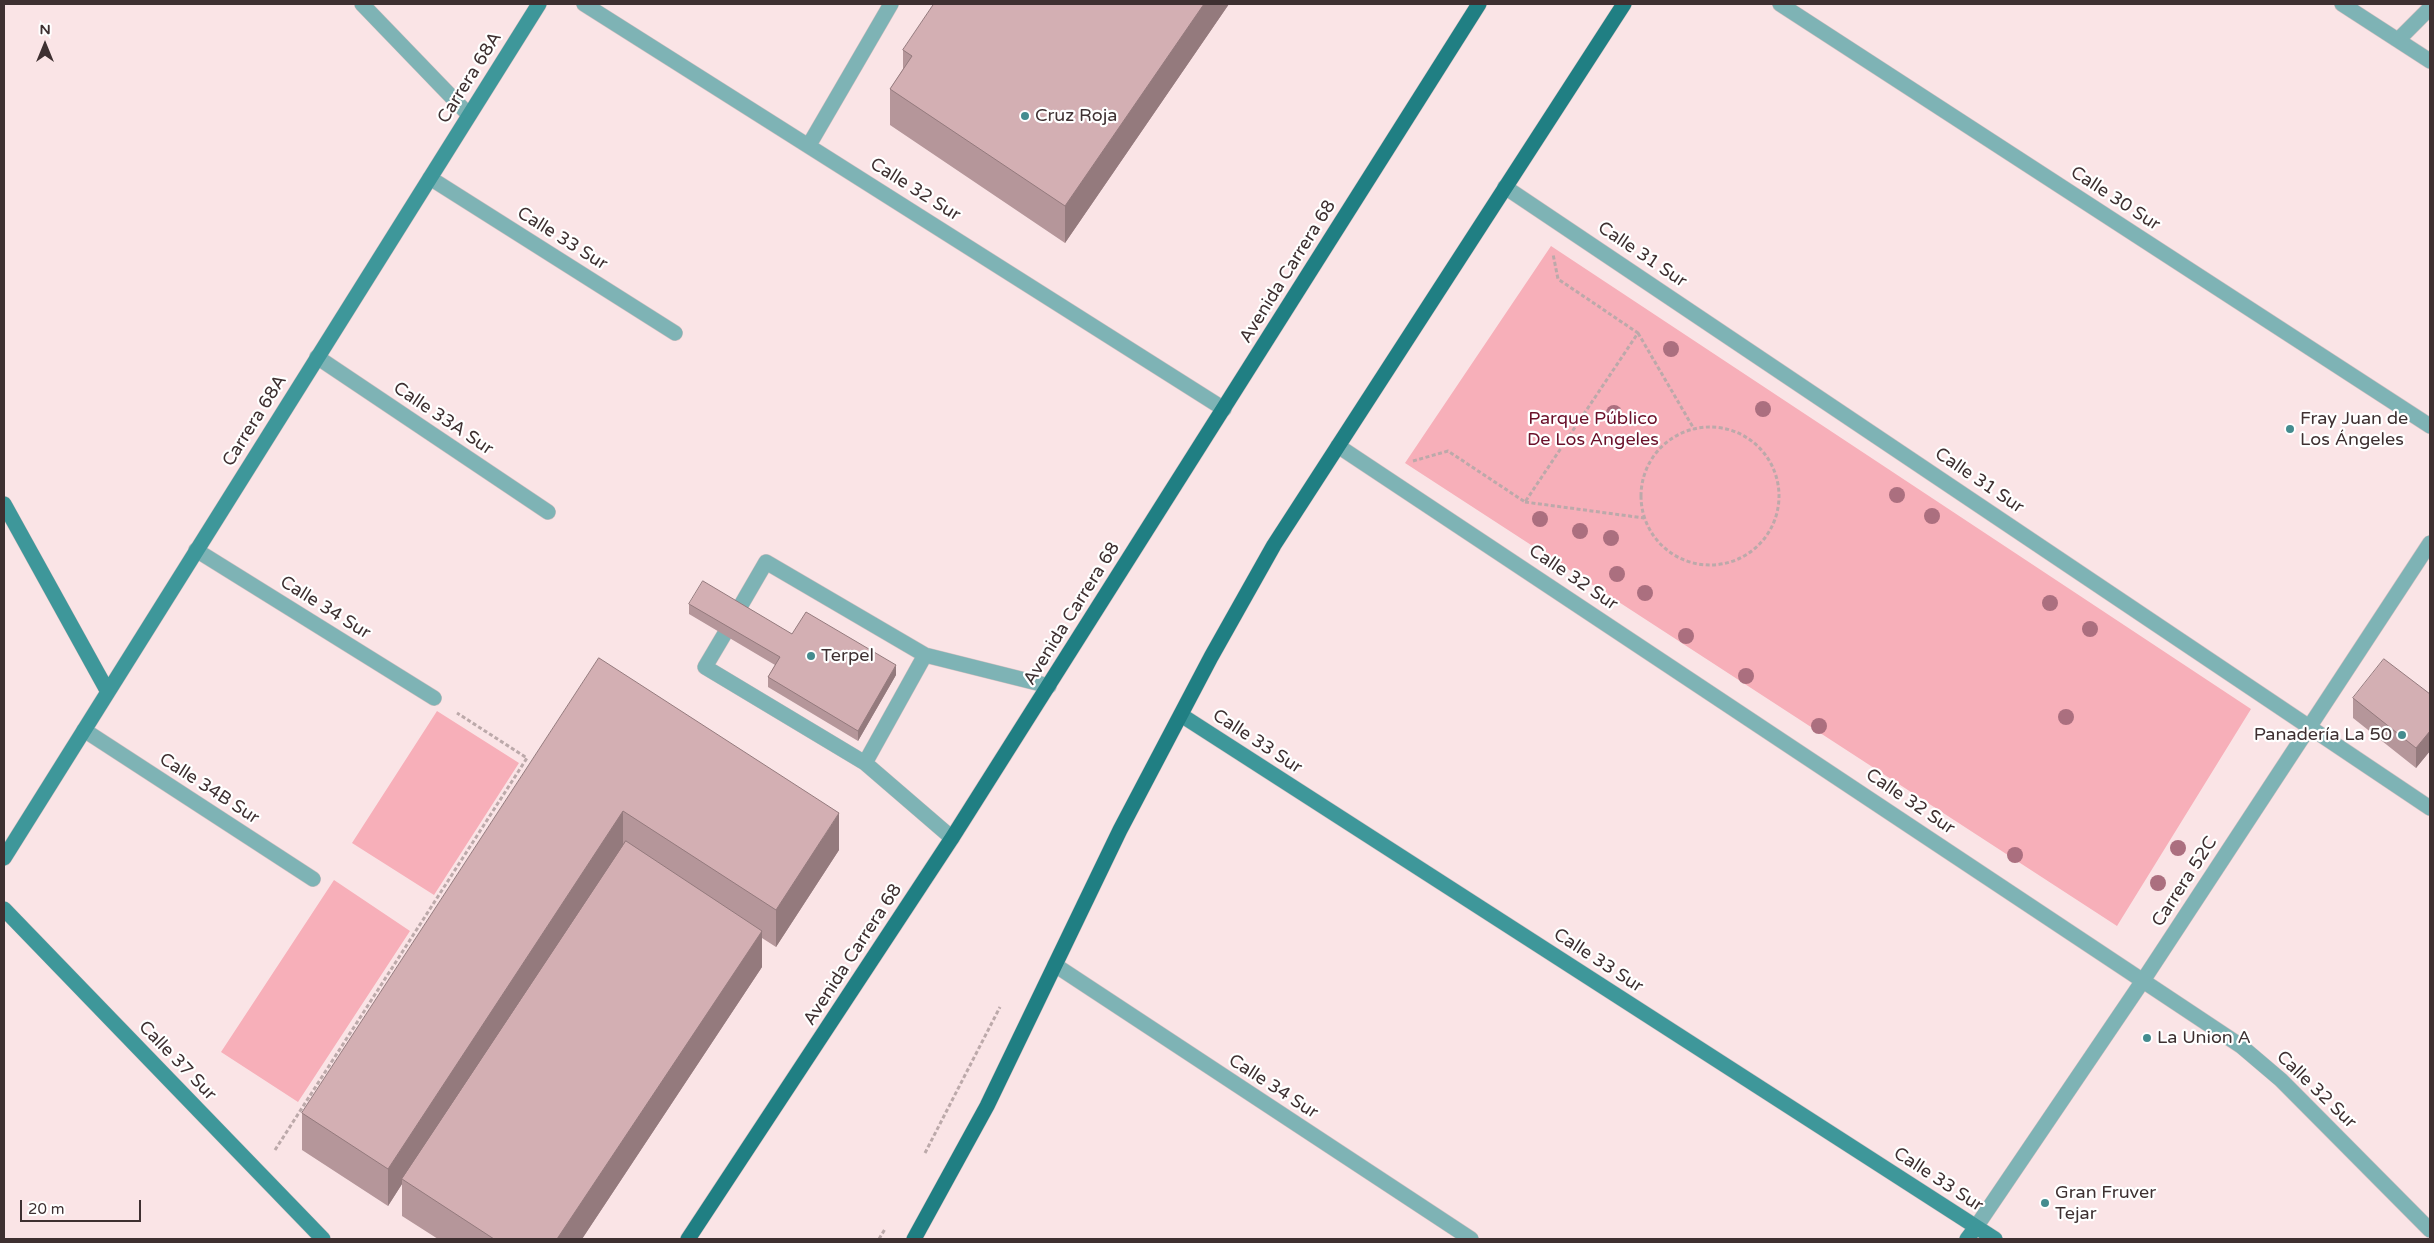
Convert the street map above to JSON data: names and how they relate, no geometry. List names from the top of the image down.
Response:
{
  "streets": {
    "main road": ["Avenida Carrera 68"],
    "street": [
      "Carrera 68A",
      "Calle 32 Sur",
      "Calle 30 Sur",
      "Calle 33 Sur",
      "Calle 31 Sur",
      "Calle 33A Sur",
      "Calle 34 Sur",
      "Calle 34B Sur",
      "Carrera 52C",
      "Calle 37 Sur"
    ]
  },
  "crossings": [
    ["Carrera 68A", "Calle 33 Sur"],
    ["Carrera 68A", "Calle 33A Sur"],
    ["Carrera 68A", "Calle 34 Sur"],
    ["Carrera 68A", "Calle 34B Sur"],
    ["Calle 32 Sur", "Avenida Carrera 68"],
    ["Calle 32 Sur", "Carrera 52C"],
    ["Calle 33 Sur", "Carrera 52C"],
    ["Calle 31 Sur", "Carrera 52C"]
  ],
  "parks": ["Parque Público De Los Angeles"],
  "places": [
    "Cruz Roja",
    "Fray Juan de Los Ángeles",
    "Terpel",
    "Panadería La 50",
    "La Union A",
    "Gran Fruver Tejar"
  ],
  "scale_bar": "20 m",
  "north": "top"
}
